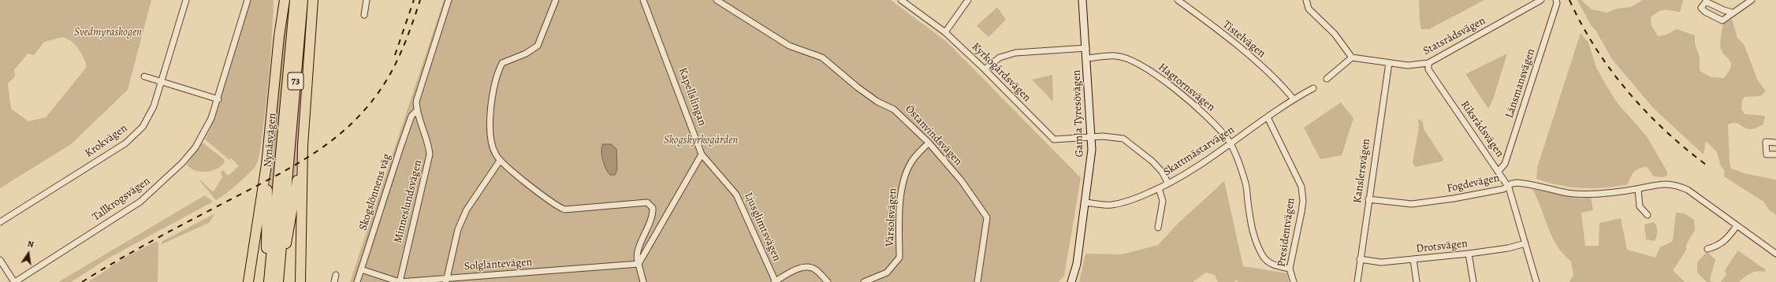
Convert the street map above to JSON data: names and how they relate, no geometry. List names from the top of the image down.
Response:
{
  "streets": {
    "highway": ["73", "Nynäsvägen"],
    "street": [
      "Statsrådsvägen",
      "Tistelvägen",
      "Kyrkogårdsvägen",
      "Länsmansvägen",
      "Hagtornsvägen",
      "Kapellslingan",
      "Gamla Tyresövägen",
      "Riksrådsvägen",
      "Östanvindsvägen",
      "Krokvägen",
      "Skattmästarvägen",
      "Kanslersvägen",
      "Fogdevägen",
      "Skogslönnens väg",
      "Tallkrogsvägen",
      "Minneslundsvägen",
      "Vårsolsvägen",
      "Ljusglimtsvägen",
      "Presidentvägen",
      "Drotsvägen",
      "Solgläntevägen"
    ]
  },
  "crossings": [
    ["Statsrådsvägen", "Riksrådsvägen"],
    ["Statsrådsvägen", "Kanslersvägen"],
    ["Tistelvägen", "Skattmästarvägen"],
    ["Kyrkogårdsvägen", "Gamla Tyresövägen"],
    ["Kyrkogårdsvägen", "Skattmästarvägen"],
    ["Länsmansvägen", "Riksrådsvägen"],
    ["Hagtornsvägen", "Gamla Tyresövägen"],
    ["Hagtornsvägen", "Skattmästarvägen"],
    ["Hagtornsvägen", "Presidentvägen"],
    ["Kapellslingan", "Ljusglimtsvägen"],
    ["Gamla Tyresövägen", "Skattmästarvägen"],
    ["Riksrådsvägen", "Fogdevägen"],
    ["Riksrådsvägen", "Drotsvägen"],
    ["Östanvindsvägen", "Vårsolsvägen"],
    ["Skattmästarvägen", "Presidentvägen"],
    ["Kanslersvägen", "Fogdevägen"],
    ["Kanslersvägen", "Drotsvägen"],
    ["Skogslönnens väg", "Minneslundsvägen"],
    ["Skogslönnens väg", "Solgläntevägen"],
    ["Minneslundsvägen", "Solgläntevägen"]
  ],
  "parks": ["Svedmyraskogen", "Skogskyrkogården"],
  "north": "top"
}
